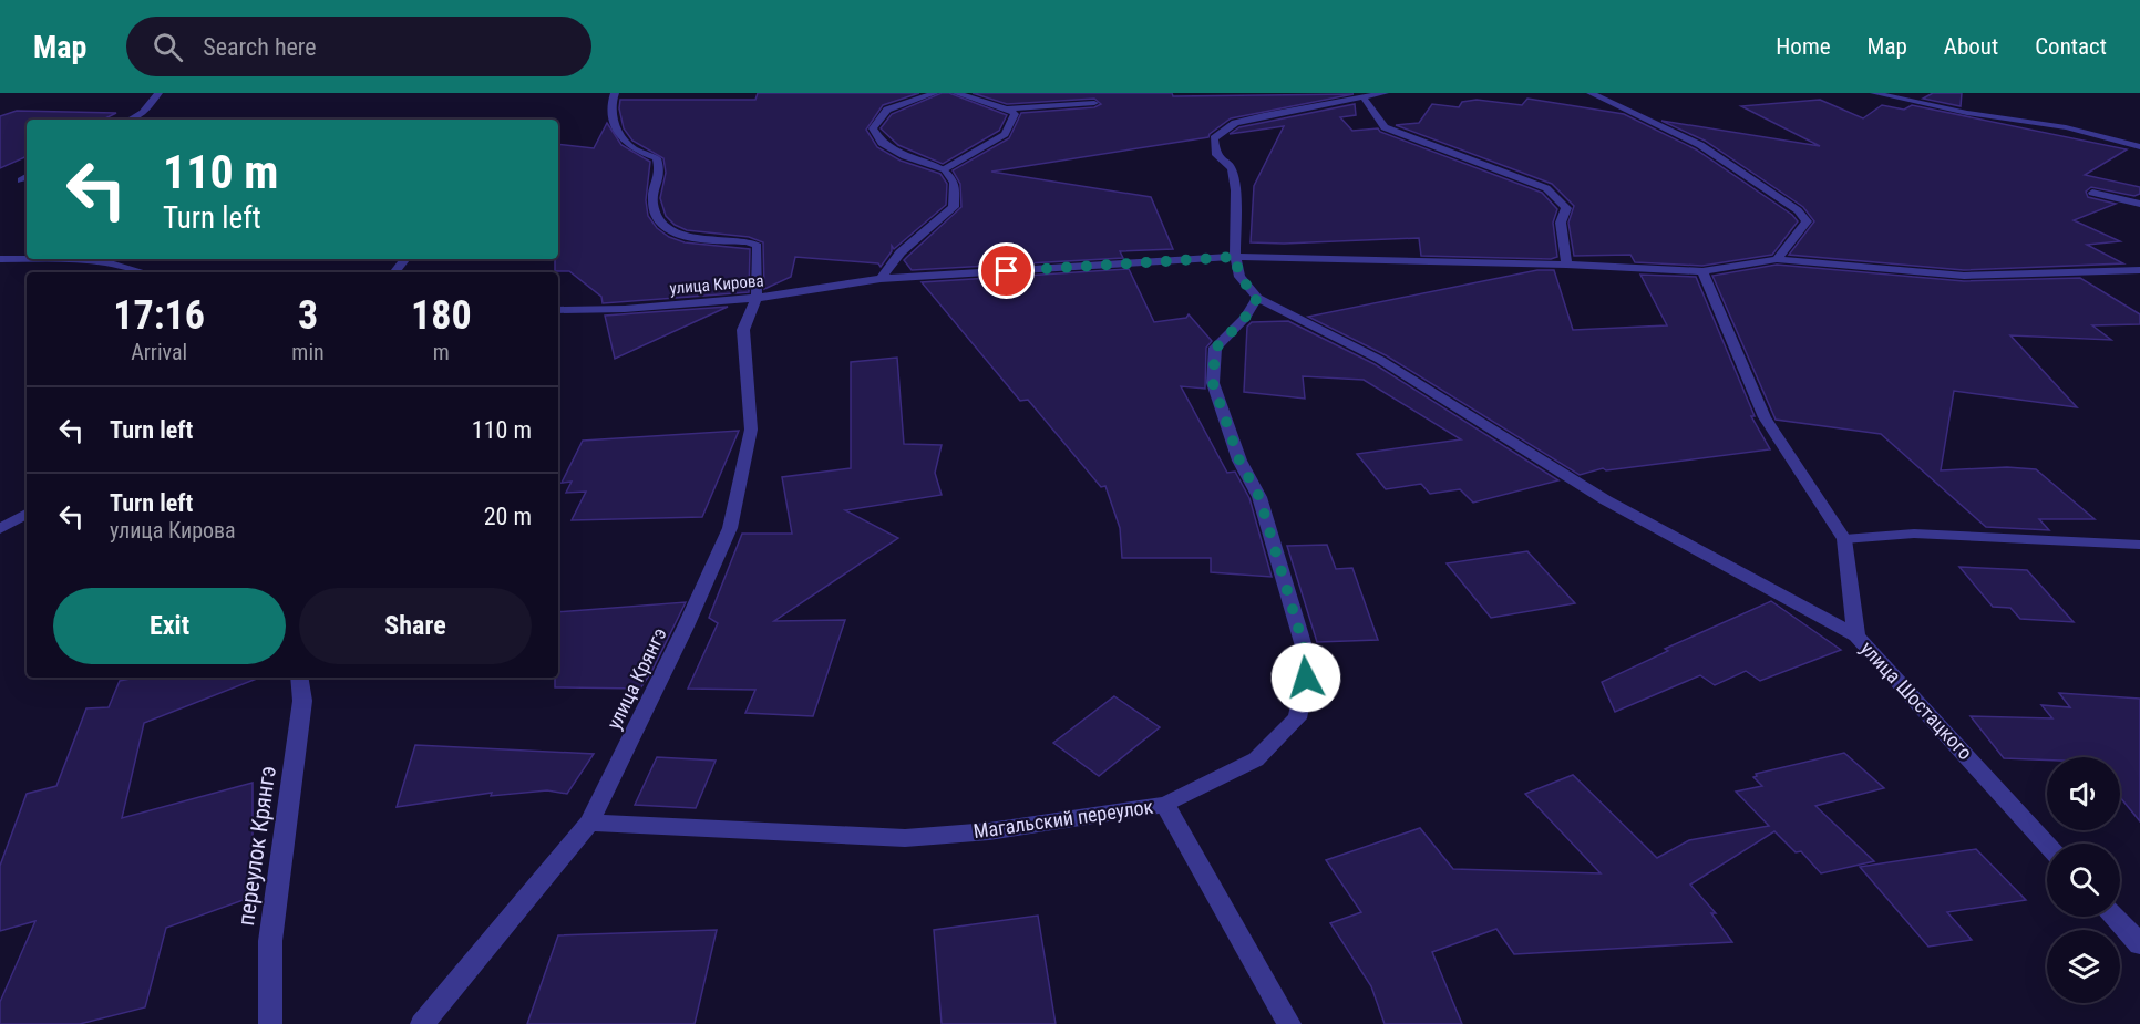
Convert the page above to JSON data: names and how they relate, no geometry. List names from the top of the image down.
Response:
{
  "streets": {
    "street": [
      "улица Кирова",
      "улица Крянгэ",
      "улица Шостацкого",
      "Магальский переулок",
      "переулок Крянгэ"
    ]
  },
  "crossings": [
    ["улица Кирова", "улица Крянгэ"],
    ["улица Кирова", "улица Шостацкого"],
    ["улица Крянгэ", "Магальский переулок"]
  ],
  "page": {
    "header": "Map",
    "search": "Search here",
    "nav": [
      "Home",
      "Map",
      "About",
      "Contact"
    ],
    "turn": ["110 m", "Turn left"],
    "eta": [
      "17:16",
      "Arrival",
      "3",
      "min",
      "180",
      "m"
    ],
    "list": [
      {
        "name": "Turn left",
        "value": "110 m"
      },
      {
        "name": "Turn left",
        "note": "улица Кирова",
        "value": "20 m"
      }
    ],
    "buttons": ["Exit", "Share"]
  }
}
